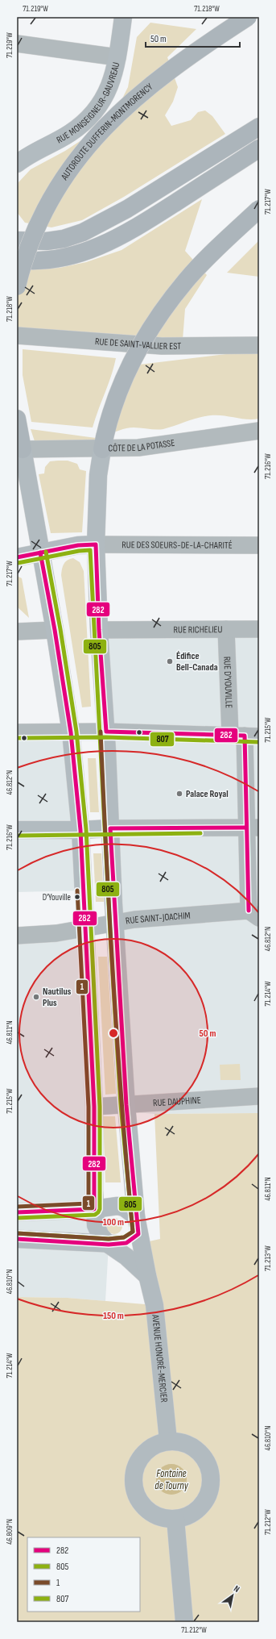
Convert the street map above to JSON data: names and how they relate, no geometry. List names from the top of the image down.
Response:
{
  "streets": {
    "highway": ["AUTOROUTE DUFFERIN-MONTMORENCY"],
    "main road": ["RUE MONSEIGNEUR-GAUVREAU", "AVENUE HONORÉ-MERCIER"],
    "street": [
      "RUE DE SAINT-VALLIER EST",
      "CÔTE DE LA POTASSE",
      "RUE DES SOEURS-DE-LA-CHARITÉ",
      "RUE RICHELIEU",
      "RUE D'YOUVILLE",
      "RUE SAINT-JOACHIM",
      "RUE DAUPHINE"
    ]
  },
  "crossings": [
    ["CÔTE DE LA POTASSE", "AVENUE HONORÉ-MERCIER"],
    ["RUE DES SOEURS-DE-LA-CHARITÉ", "AVENUE HONORÉ-MERCIER"],
    ["RUE RICHELIEU", "RUE D'YOUVILLE"],
    ["RUE RICHELIEU", "AVENUE HONORÉ-MERCIER"],
    ["RUE D'YOUVILLE", "RUE SAINT-JOACHIM"],
    ["RUE SAINT-JOACHIM", "AVENUE HONORÉ-MERCIER"],
    ["RUE DAUPHINE", "AVENUE HONORÉ-MERCIER"]
  ],
  "water": ["Fontaine de Tourny"],
  "places": [
    "Édifice Bell-Canada",
    "Palace Royal",
    "D'Youville",
    "Nautilus Plus"
  ],
  "lines": [
    "transit line 282",
    "transit line 805",
    "transit line 1",
    "transit line 807"
  ],
  "legend": [
    "282",
    "805",
    "1",
    "807"
  ],
  "scale_bar": "50 m",
  "north": "top right",
  "coordinates": [
    "71.219°W",
    "71.218°W",
    "71.217°W",
    "71.216°W",
    "71.215°W",
    "46.812°N",
    "71.214°W",
    "46.811°N",
    "71.213°W",
    "46.810°N",
    "71.212°W",
    "46.809°N"
  ],
  "rings": ["50 m", "100 m", "150 m"]
}
